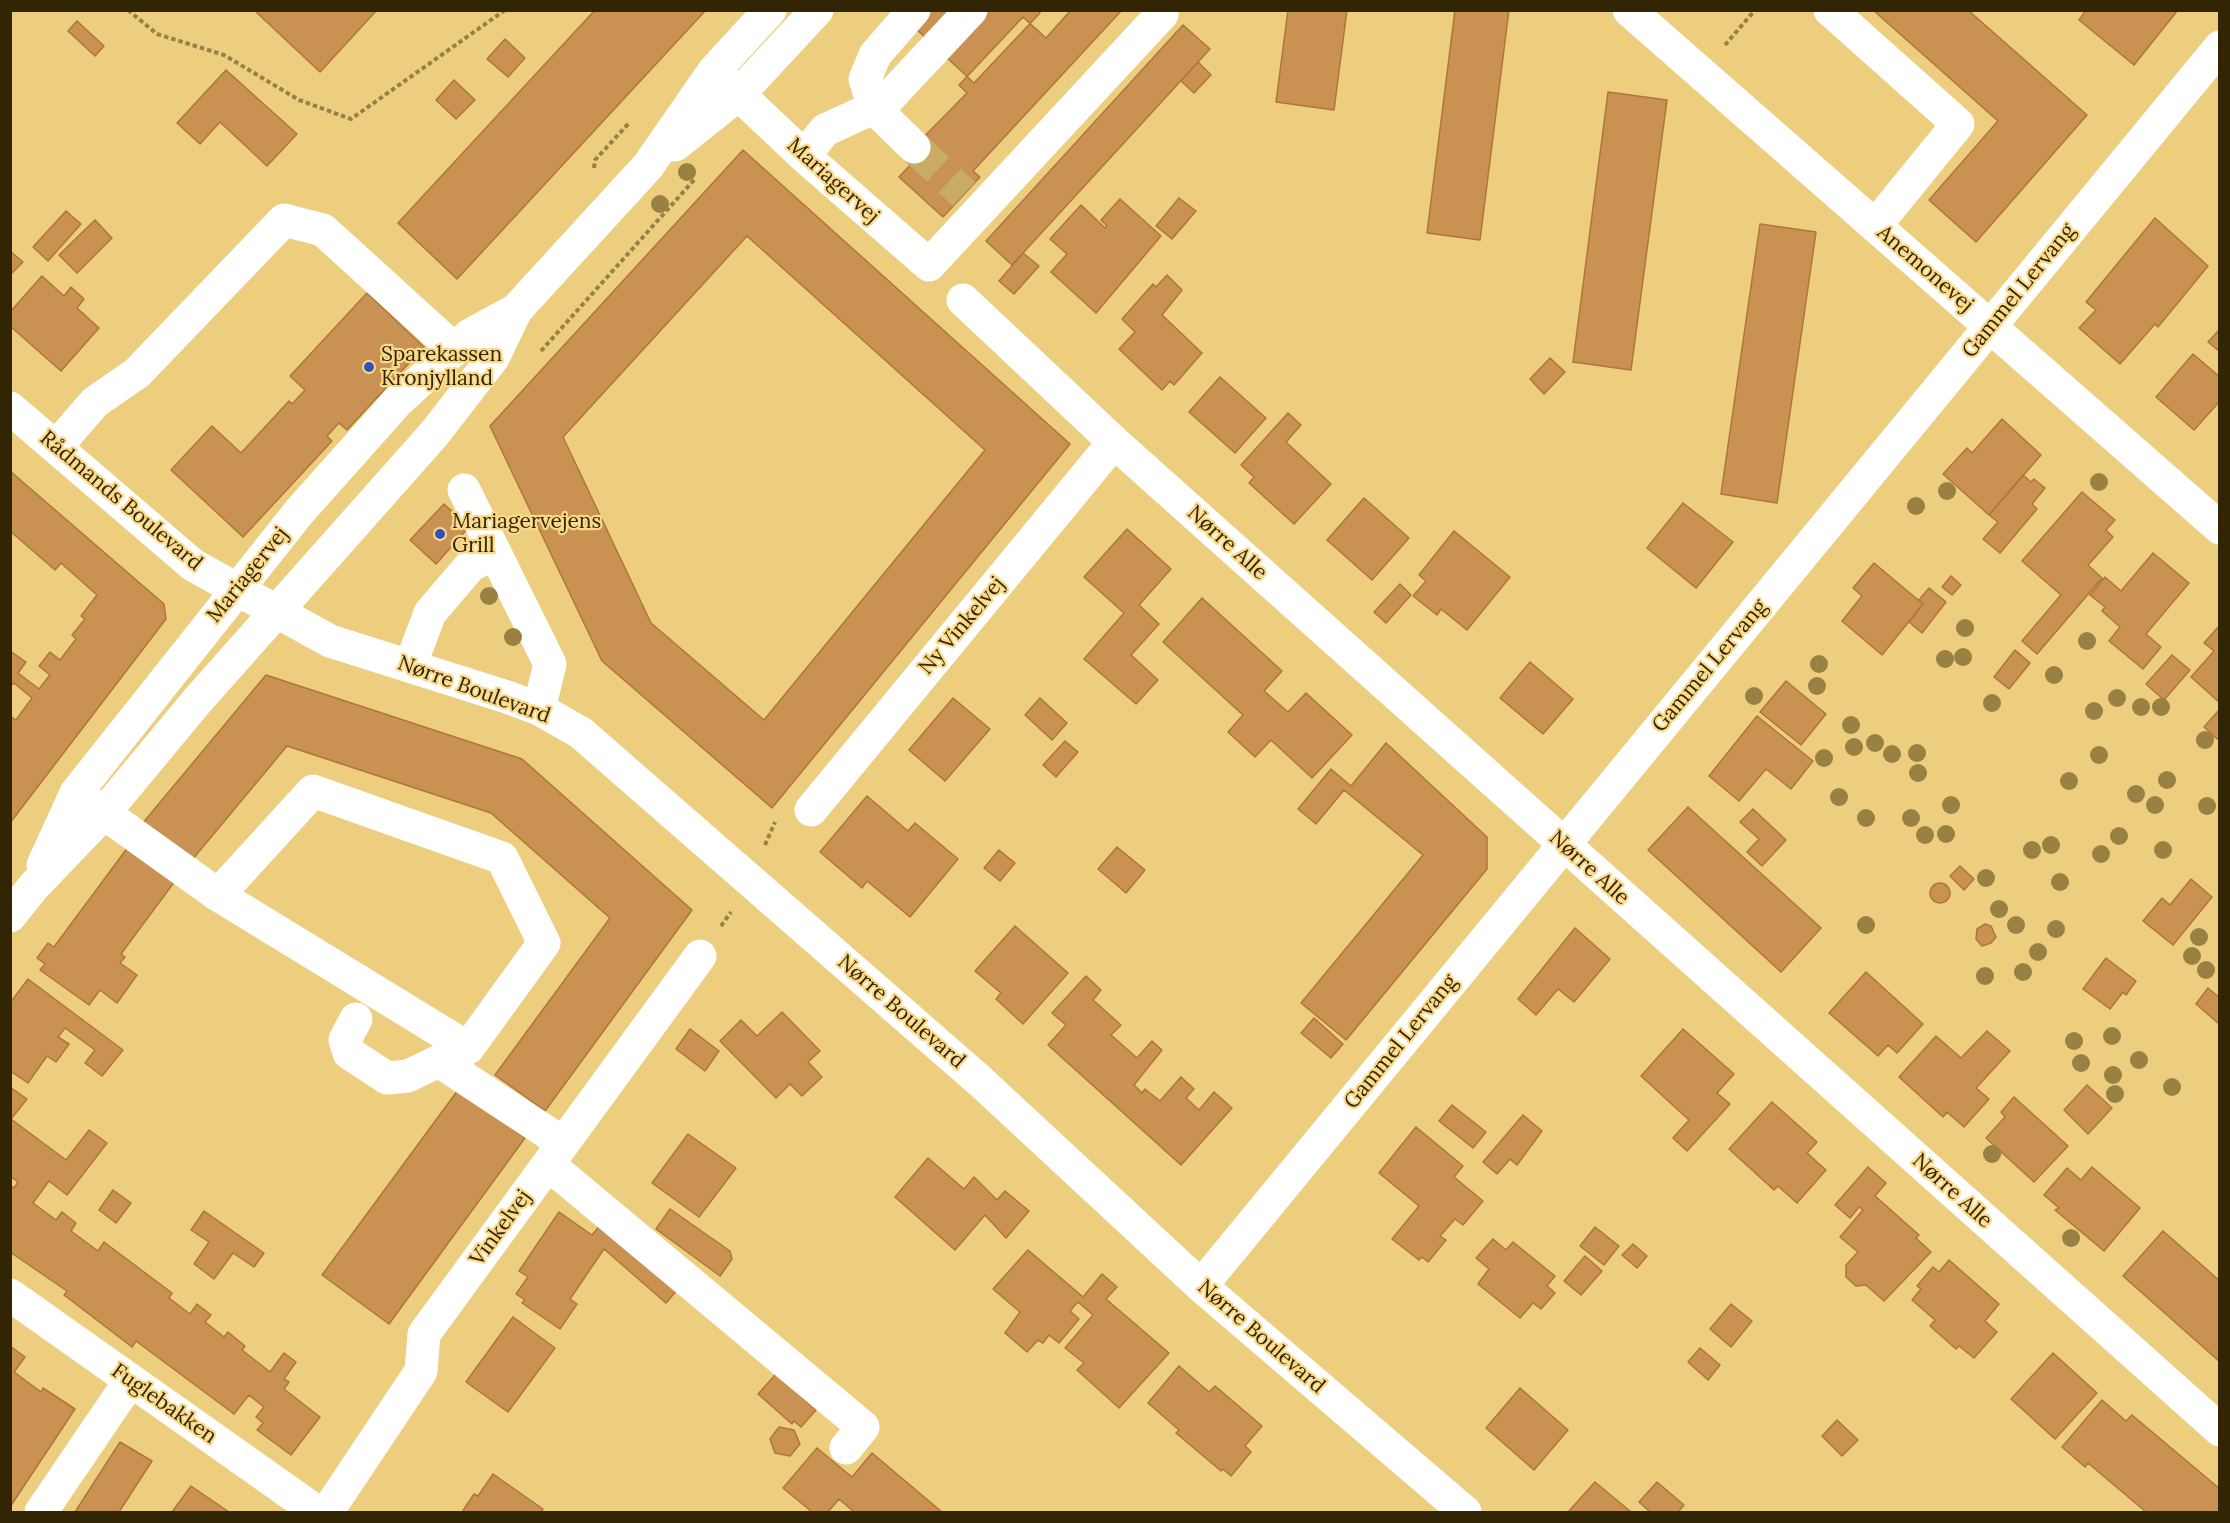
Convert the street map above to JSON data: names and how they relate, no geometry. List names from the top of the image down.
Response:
{
  "streets": {
    "street": [
      "Mariagervej",
      "Anemonevej",
      "Gammel Lervang",
      "Rådmands Boulevard",
      "Nørre Alle",
      "Ny Vinkelvej",
      "Nørre Boulevard",
      "Vinkelvej",
      "Fuglebakken"
    ]
  },
  "crossings": [
    ["Mariagervej", "Rådmands Boulevard"],
    ["Mariagervej", "Nørre Boulevard"],
    ["Anemonevej", "Gammel Lervang"],
    ["Gammel Lervang", "Nørre Alle"],
    ["Gammel Lervang", "Nørre Boulevard"],
    ["Rådmands Boulevard", "Nørre Boulevard"],
    ["Nørre Alle", "Ny Vinkelvej"]
  ],
  "places": ["Sparekassen Kronjylland", "Mariagervejens Grill"]
}
